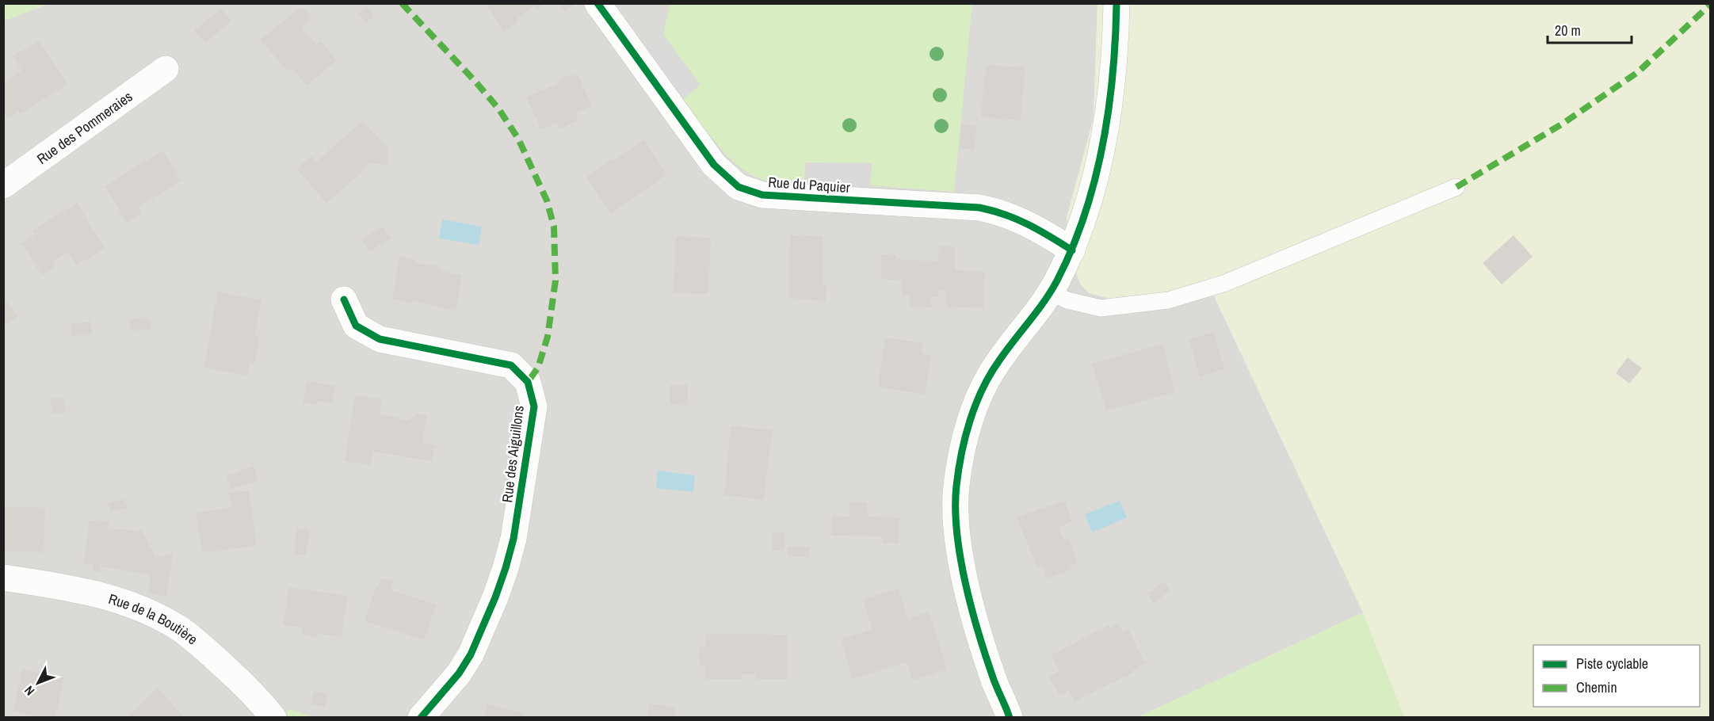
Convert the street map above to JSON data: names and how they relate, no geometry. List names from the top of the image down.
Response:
{
  "streets": {
    "street": [
      "Rue des Pommeraies",
      "Rue du Paquier",
      "Rue des Aiguillons",
      "Rue de la Boutière"
    ]
  },
  "legend": ["Piste cyclable", "Chemin"],
  "scale_bar": "20 m",
  "north": "bottom left"
}
